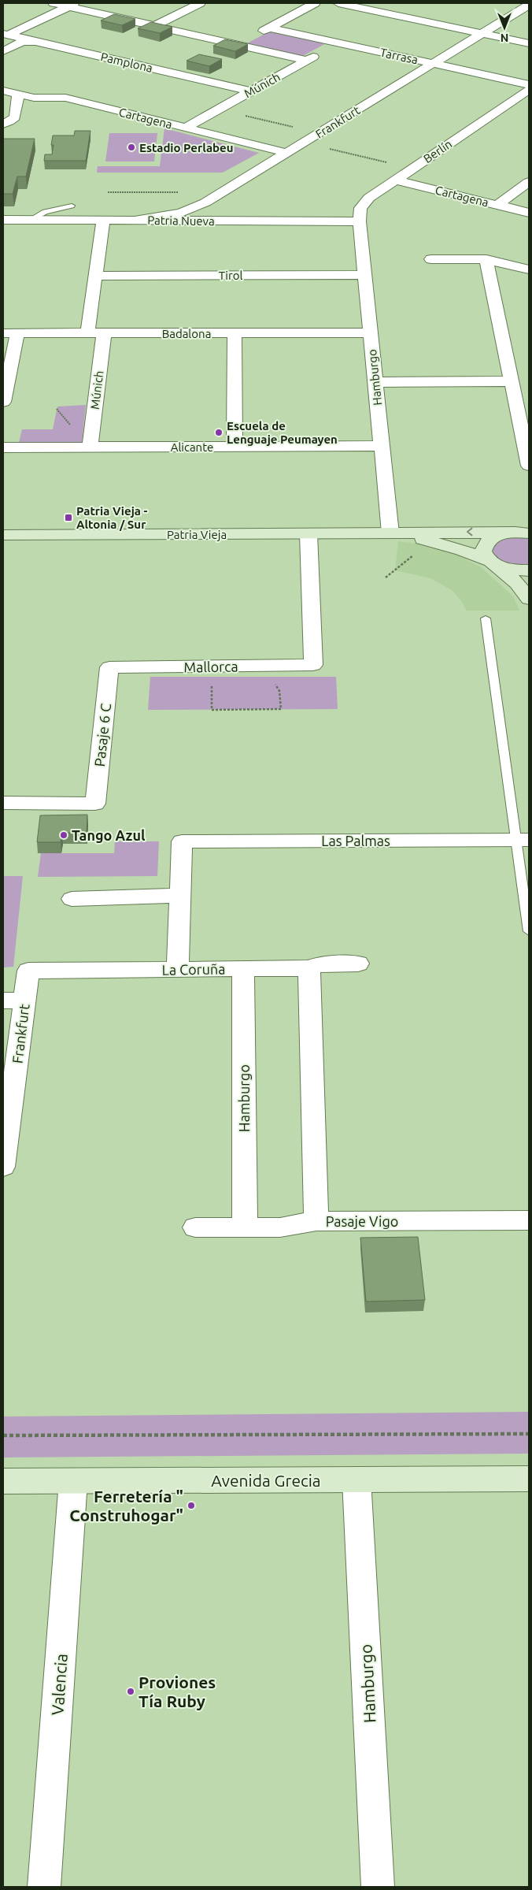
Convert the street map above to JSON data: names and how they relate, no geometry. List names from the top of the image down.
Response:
{
  "streets": {
    "street": [
      "Tarrasa",
      "Pamplona",
      "Múnich",
      "Cartagena",
      "Frankfurt",
      "Berlín",
      "Patria Nueva",
      "Tirol",
      "Badalona",
      "Hamburgo",
      "Alicante",
      "Patria Vieja",
      "Mallorca",
      "Pasaje 6 C",
      "Las Palmas",
      "La Coruña",
      "Pasaje Vigo",
      "Avenida Grecia",
      "Valencia"
    ]
  },
  "crossings": [
    ["Tarrasa", "Múnich"],
    ["Tarrasa", "Frankfurt"],
    ["Pamplona", "Múnich"],
    ["Múnich", "Cartagena"],
    ["Múnich", "Badalona"],
    ["Múnich", "Alicante"],
    ["Cartagena", "Frankfurt"],
    ["Cartagena", "Berlín"],
    ["Frankfurt", "Patria Nueva"],
    ["Frankfurt", "La Coruña"],
    ["Berlín", "Patria Nueva"],
    ["Berlín", "Hamburgo"],
    ["Patria Nueva", "Hamburgo"],
    ["Tirol", "Hamburgo"],
    ["Badalona", "Hamburgo"],
    ["Hamburgo", "Alicante"],
    ["Hamburgo", "Patria Vieja"],
    ["Hamburgo", "La Coruña"],
    ["Hamburgo", "Pasaje Vigo"],
    ["Hamburgo", "Avenida Grecia"],
    ["Patria Vieja", "Mallorca"],
    ["Mallorca", "Pasaje 6 C"],
    ["Avenida Grecia", "Valencia"]
  ],
  "places": {
    "other": [
      "Estadio Perlabeu",
      "Escuela de Lenguaje Peumayen",
      "Tango Azul",
      "Ferretería \" Construhogar\"",
      "Proviones Tía Ruby"
    ],
    "transit": ["Patria Vieja - Altonia / Sur"]
  },
  "north": "bottom"
}
